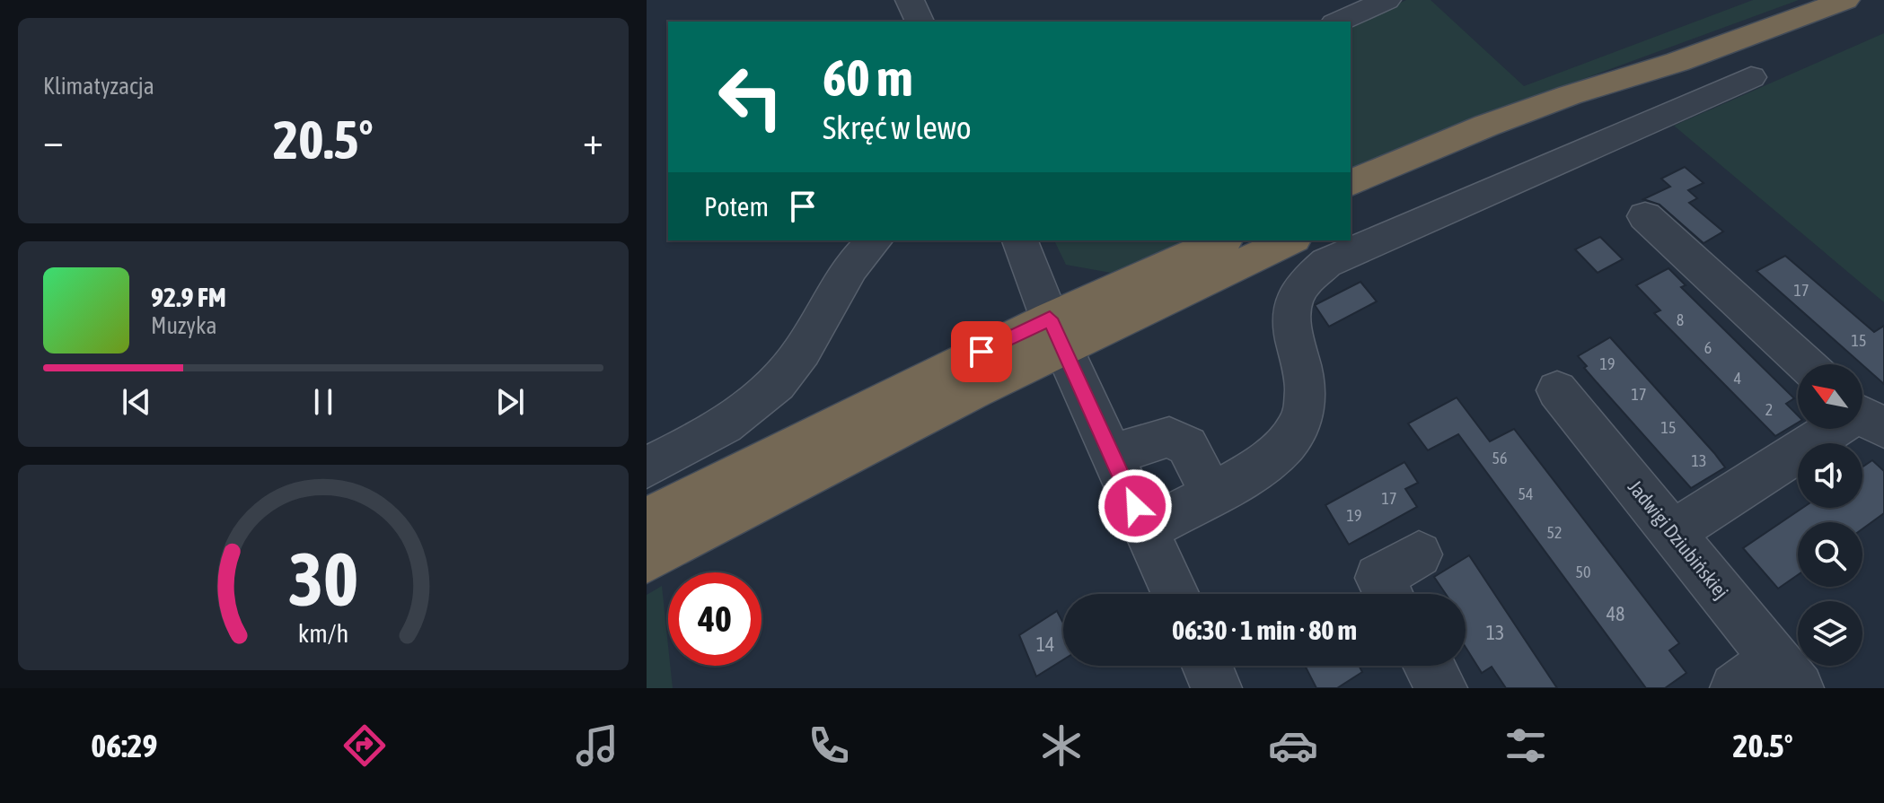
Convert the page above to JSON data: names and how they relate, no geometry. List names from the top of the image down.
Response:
{
  "streets": {
    "street": ["Jadwigi Dziubińskiej"]
  },
  "house_numbers": [
    "17",
    "8",
    "15",
    "6",
    "19",
    "4",
    "17",
    "2",
    "15",
    "56",
    "13",
    "54",
    "17",
    "19",
    "52",
    "50",
    "48",
    "13",
    "14"
  ],
  "north": "top left",
  "page": {
    "tile": "Klimatyzacja",
    "turn": ["60 m", "Skręć w lewo"],
    "heat": ["−", "20.5°", "+"],
    "then": "Potem",
    "song": ["92.9 FM", "Muzyka"],
    "limit": "40",
    "trip": "06:30 · 1 min · 80 m",
    "tabs": ["06:29", "20.5°"],
    "gauge": ["30", "km/h"]
  }
}
